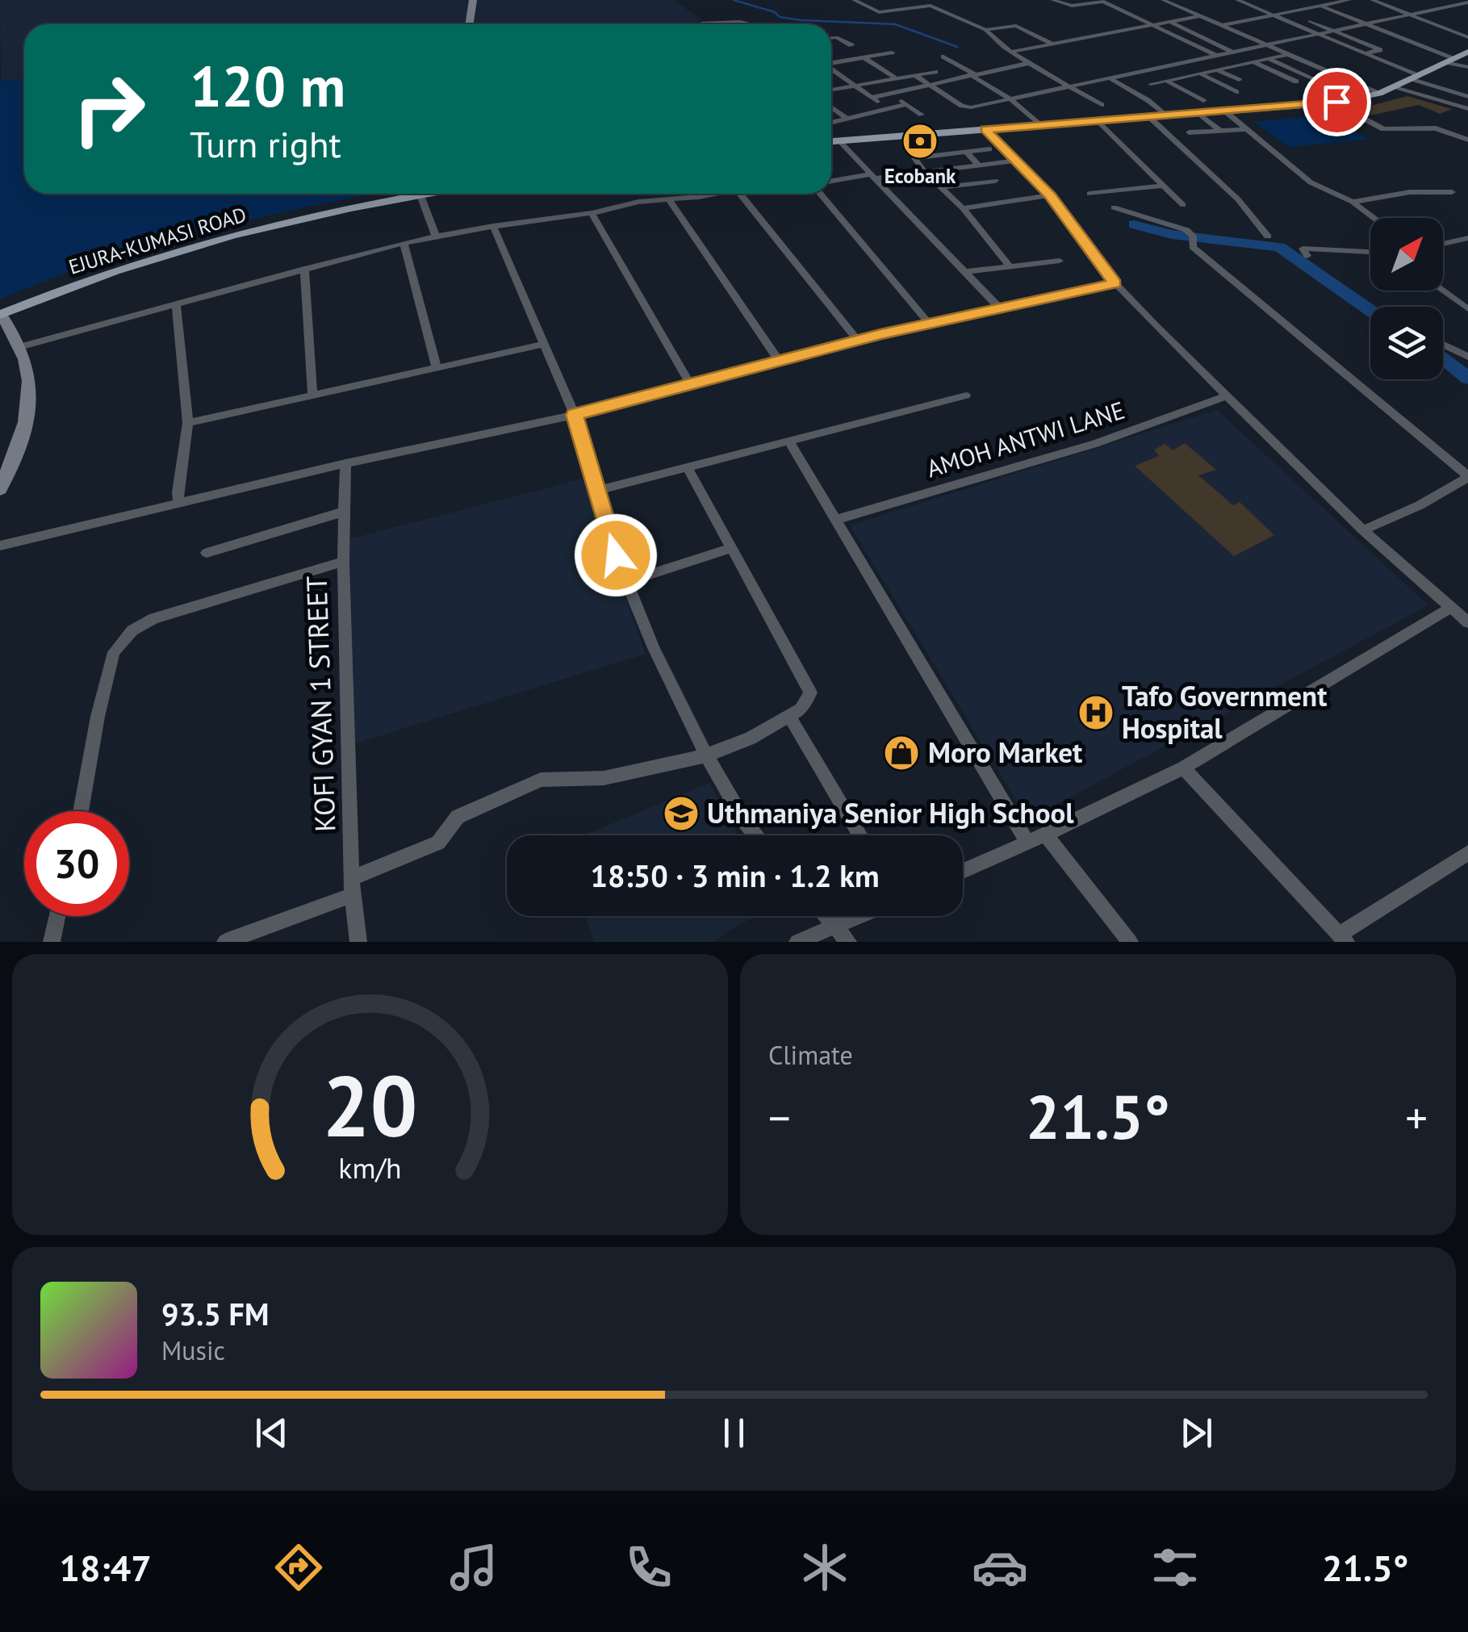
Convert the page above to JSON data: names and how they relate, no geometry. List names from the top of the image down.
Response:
{
  "streets": {
    "main road": ["EJURA-KUMASI ROAD"],
    "street": ["AMOH ANTWI LANE", "KOFI GYAN 1 STREET"]
  },
  "places": {
    "bank": ["Ecobank"],
    "hospital": ["Tafo Government Hospital"],
    "shop": ["Moro Market"],
    "school or university": ["Uthmaniya Senior High School"]
  },
  "north": "top right",
  "page": {
    "turn": ["120 m", "Turn right"],
    "limit": "30",
    "trip": "18:50 · 3 min · 1.2 km",
    "tile": "Climate",
    "heat": ["−", "21.5°", "+"],
    "song": ["93.5 FM", "Music"],
    "tabs": ["18:47", "21.5°"],
    "gauge": ["20", "km/h"]
  }
}
